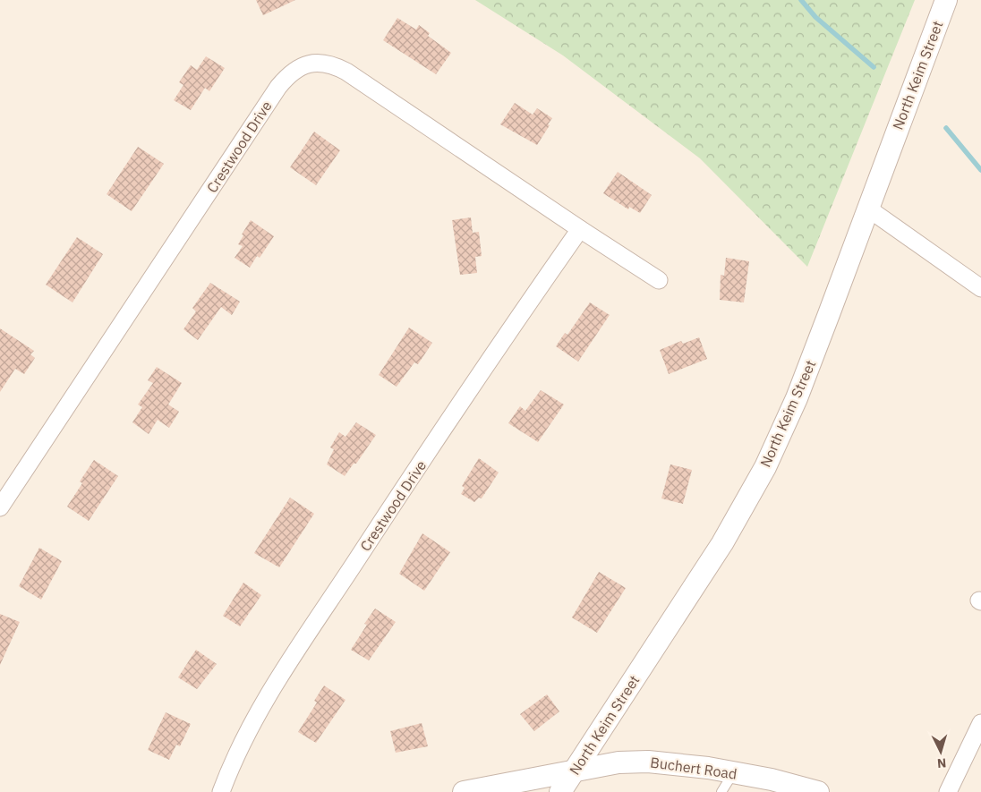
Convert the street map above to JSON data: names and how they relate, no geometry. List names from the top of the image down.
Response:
{
  "streets": {
    "street": ["North Keim Street", "Crestwood Drive", "Buchert Road"]
  },
  "crossings": [
    ["North Keim Street", "Buchert Road"]
  ],
  "north": "bottom"
}
